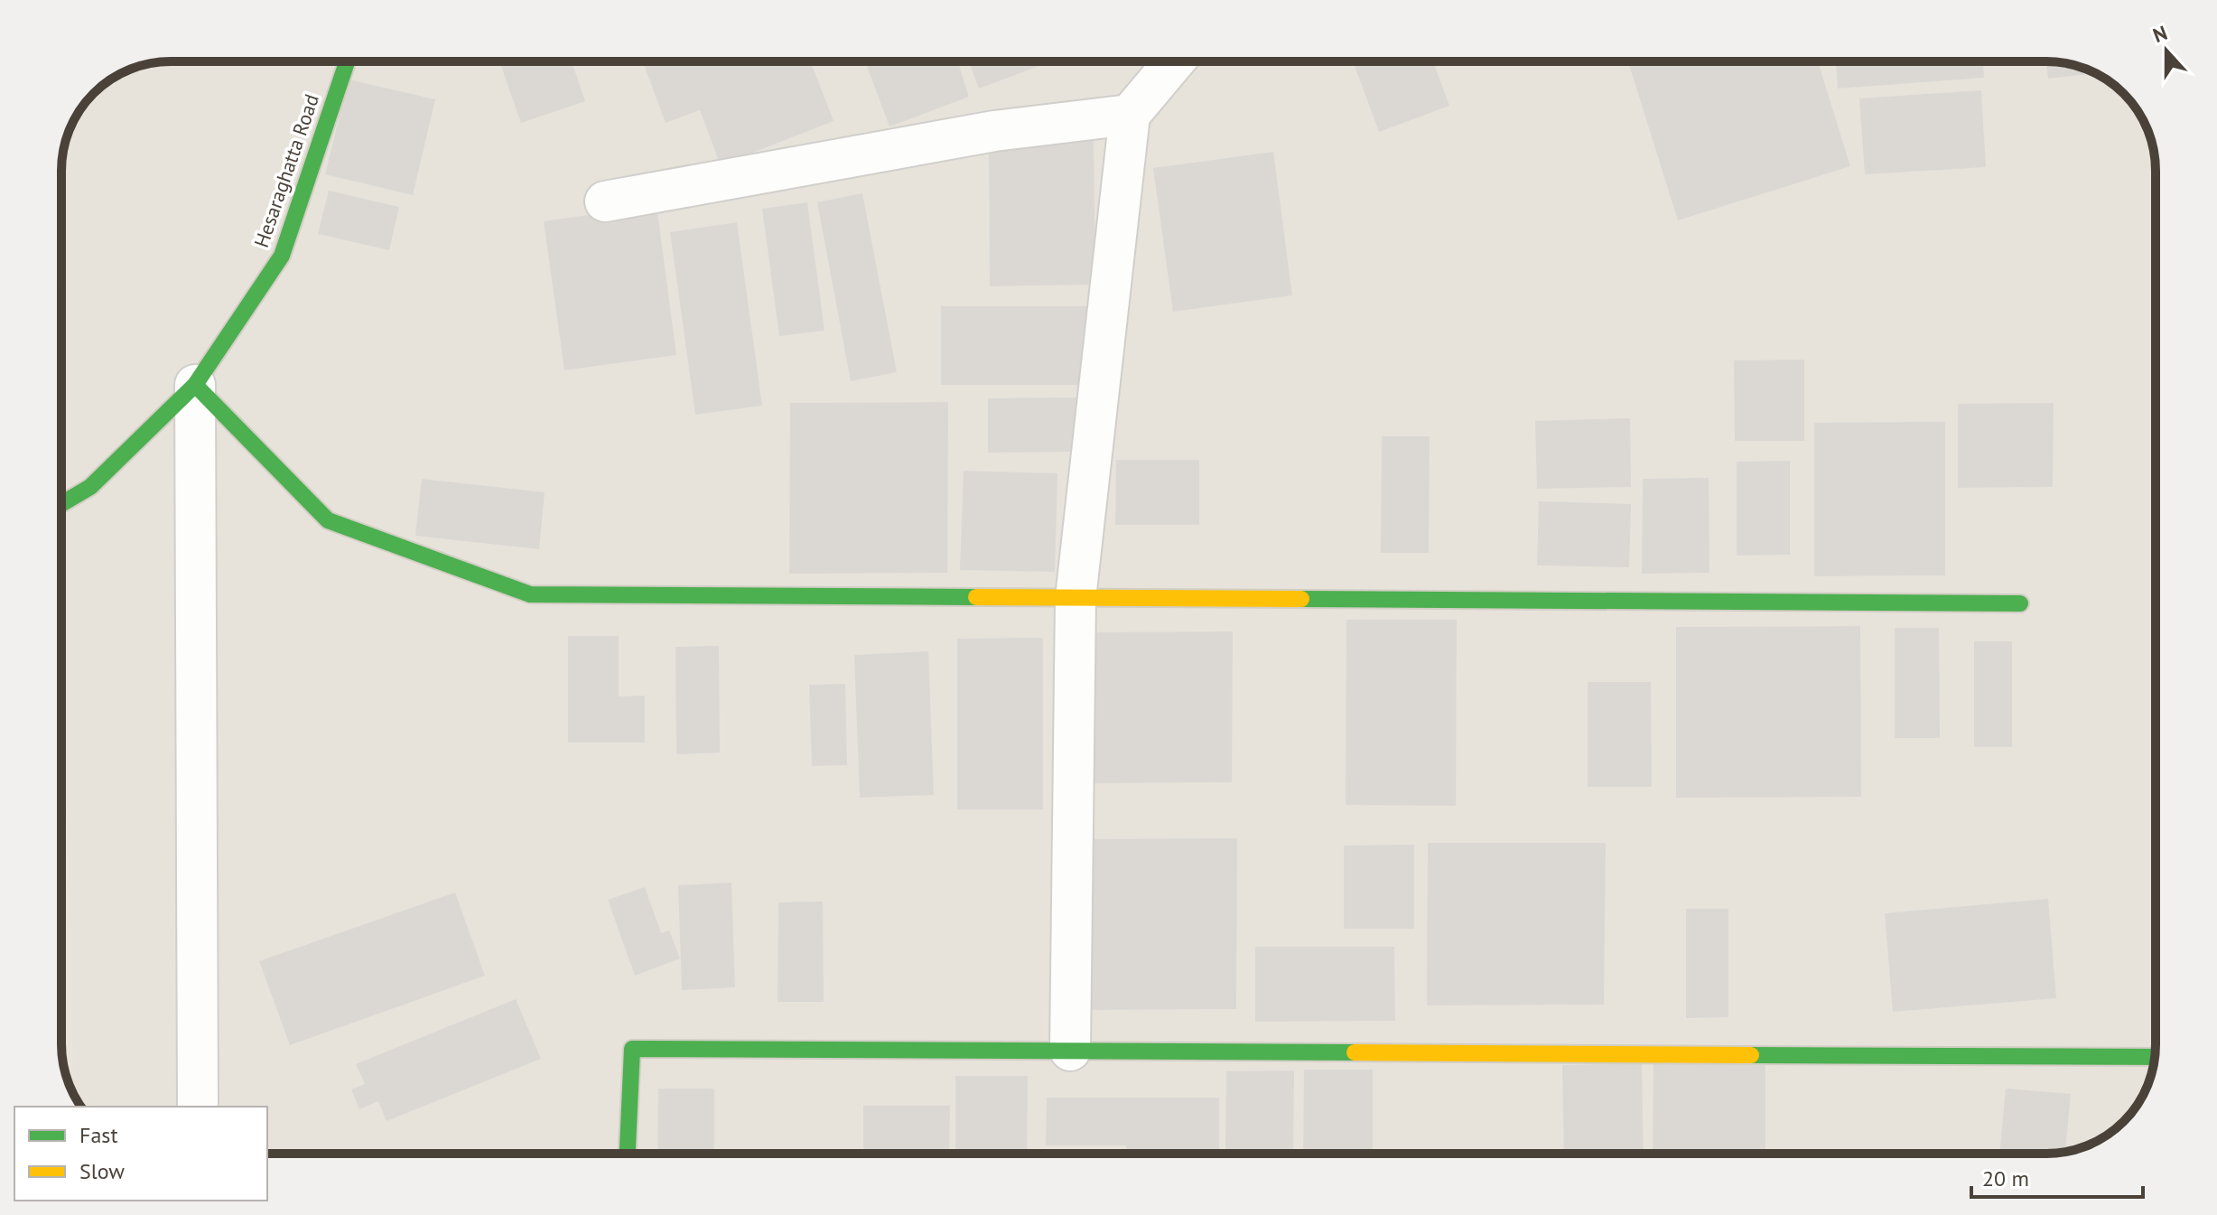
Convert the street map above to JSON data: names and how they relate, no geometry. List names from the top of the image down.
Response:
{
  "streets": {
    "street": ["Hesaraghatta Road"]
  },
  "legend": ["Fast", "Slow"],
  "scale_bar": "20 m",
  "north": "top"
}
